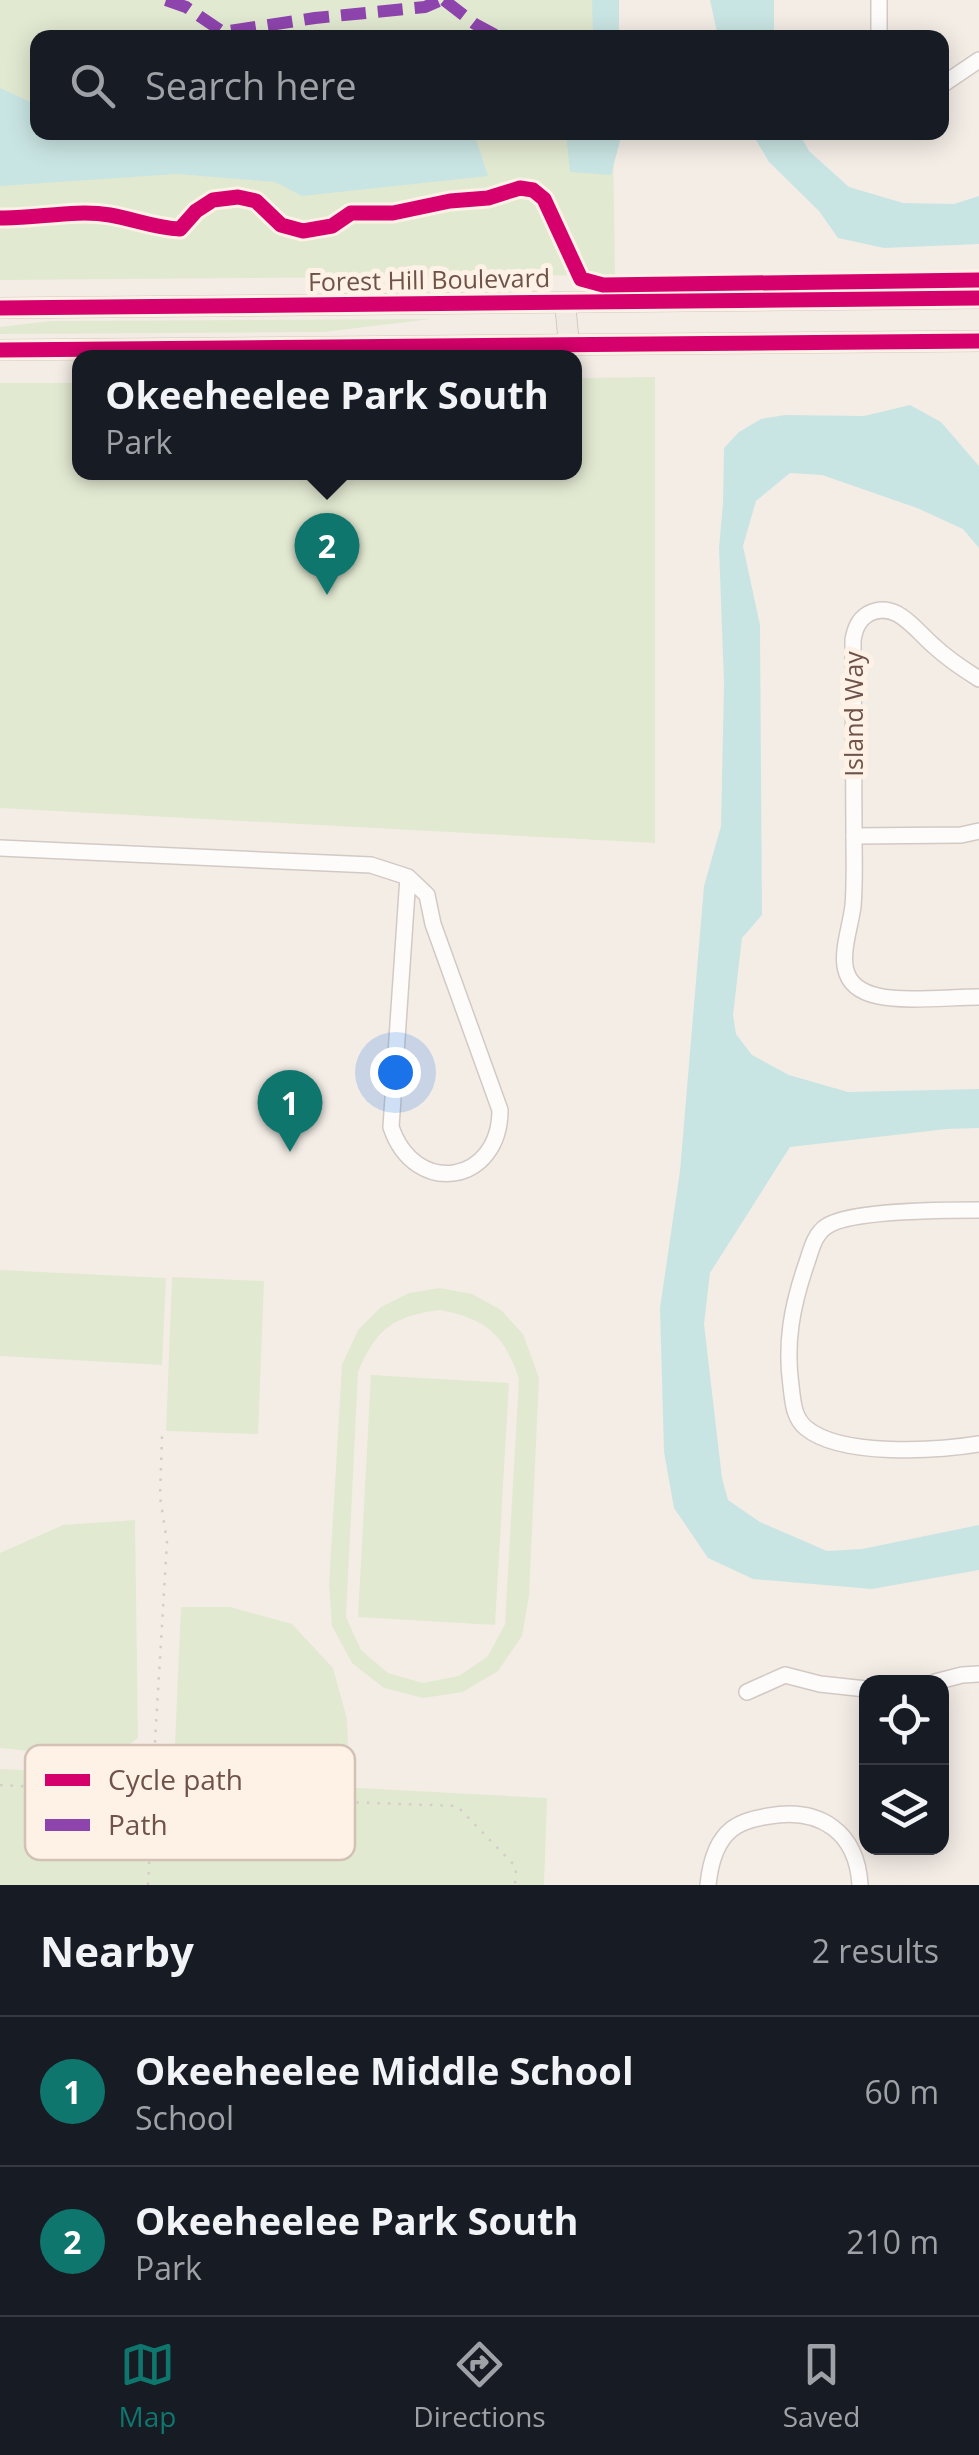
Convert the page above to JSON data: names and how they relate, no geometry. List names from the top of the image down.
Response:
{
  "streets": {
    "main road": ["Forest Hill Boulevard"],
    "street": ["Island Way"]
  },
  "legend": ["Cycle path", "Path"],
  "page": {
    "search": "Search here",
    "popup": ["Okeeheelee Park South", "Park"],
    "pins": ["2", "1"],
    "heading": ["Nearby", "2 results"],
    "list": [
      {
        "mark": "1",
        "name": "Okeeheelee Middle School",
        "note": "School",
        "value": "60 m"
      },
      {
        "mark": "2",
        "name": "Okeeheelee Park South",
        "note": "Park",
        "value": "210 m"
      }
    ],
    "nav": ["Map", "Directions", "Saved"]
  }
}
